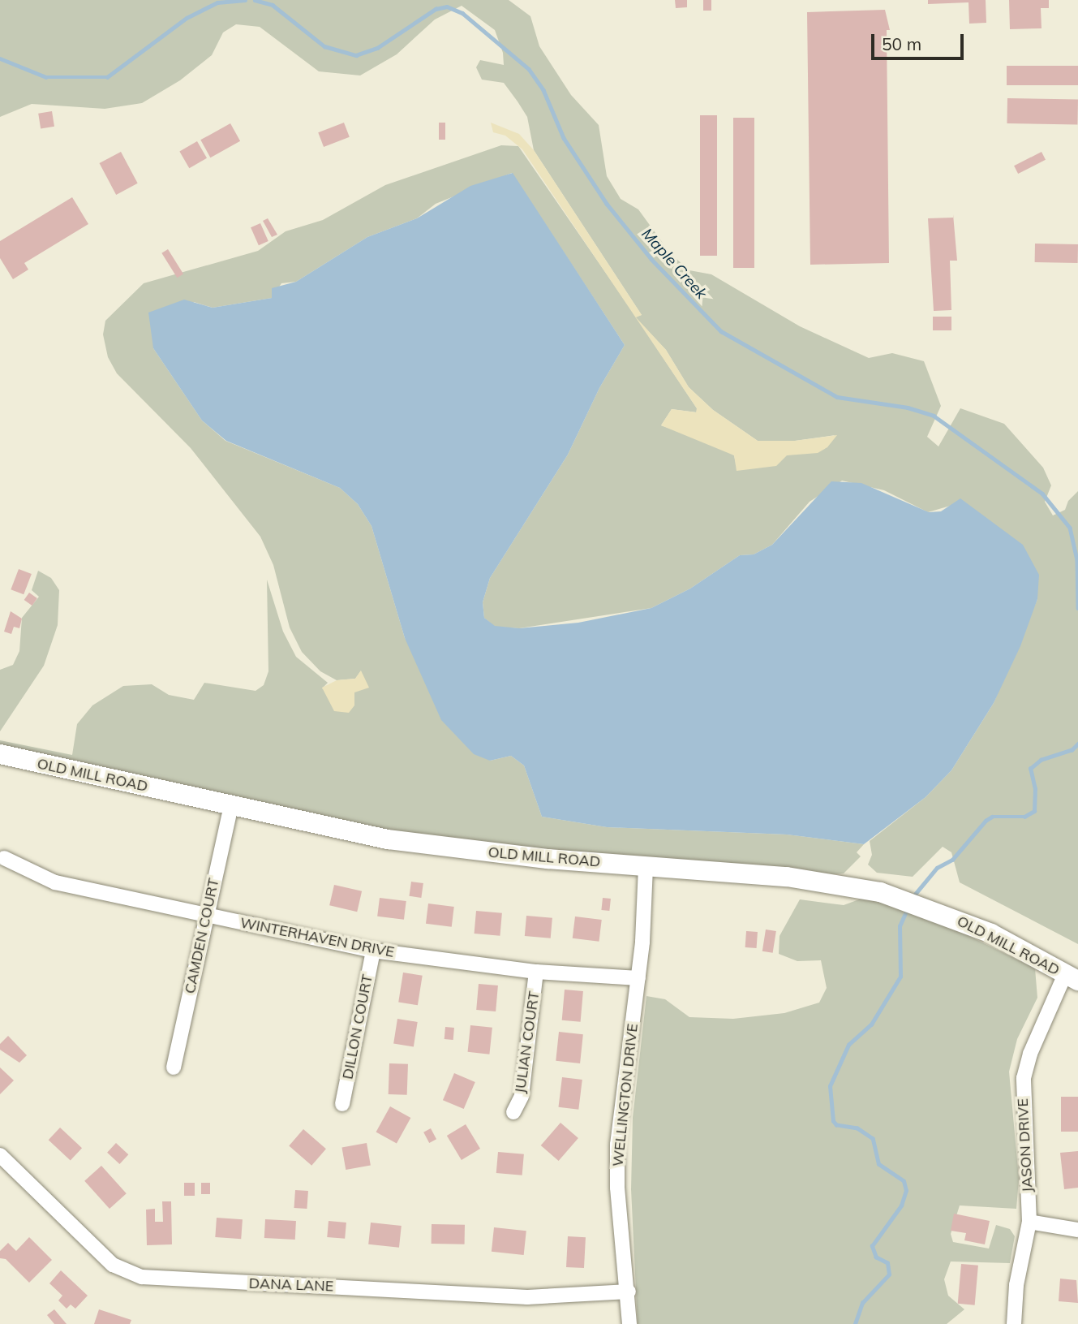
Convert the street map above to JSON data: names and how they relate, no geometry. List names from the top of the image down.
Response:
{
  "streets": {
    "street": [
      "OLD MILL ROAD",
      "CAMDEN COURT",
      "WINTERHAVEN DRIVE",
      "DILLON COURT",
      "JULIAN COURT",
      "WELLINGTON DRIVE",
      "JASON DRIVE",
      "DANA LANE"
    ]
  },
  "crossings": [
    ["OLD MILL ROAD", "CAMDEN COURT"],
    ["OLD MILL ROAD", "WELLINGTON DRIVE"],
    ["OLD MILL ROAD", "JASON DRIVE"],
    ["CAMDEN COURT", "WINTERHAVEN DRIVE"],
    ["WINTERHAVEN DRIVE", "DILLON COURT"],
    ["WINTERHAVEN DRIVE", "JULIAN COURT"],
    ["WINTERHAVEN DRIVE", "WELLINGTON DRIVE"],
    ["WELLINGTON DRIVE", "DANA LANE"]
  ],
  "water": ["Maple Creek"],
  "scale_bar": "50 m"
}
